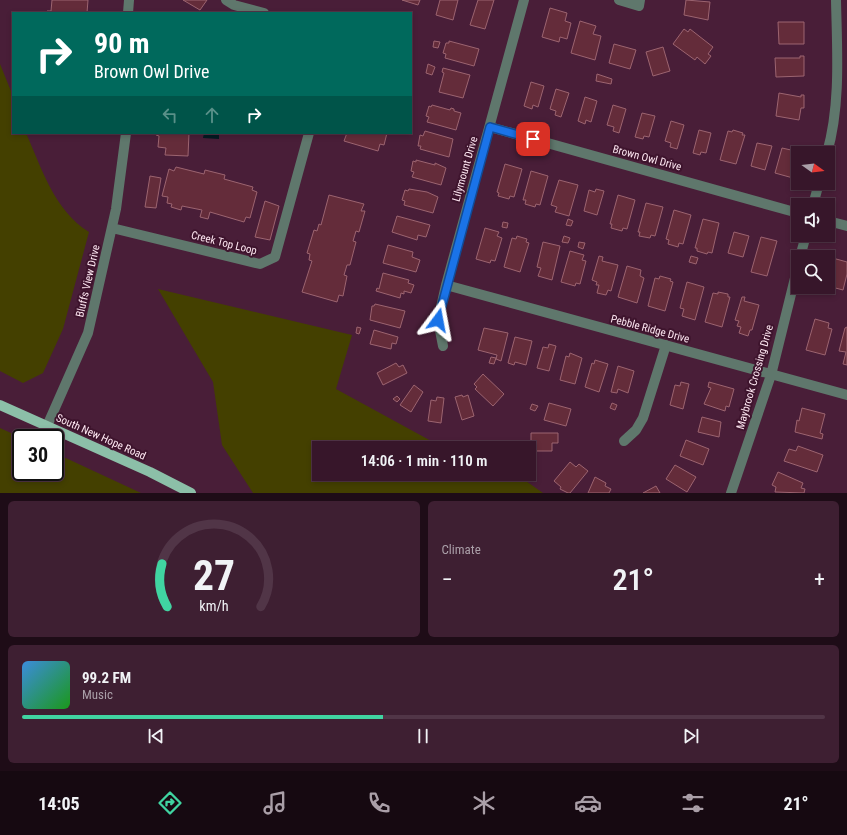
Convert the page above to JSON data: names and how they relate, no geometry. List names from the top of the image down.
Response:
{
  "streets": {
    "main road": ["South New Hope Road"],
    "street": [
      "Brown Owl Drive",
      "Lilymount Drive",
      "Creek Top Loop",
      "Bluffs View Drive",
      "Pebble Ridge Drive",
      "Maybrook Crossing Drive"
    ]
  },
  "crossings": [
    ["Brown Owl Drive", "Lilymount Drive"],
    ["Lilymount Drive", "Pebble Ridge Drive"],
    ["Creek Top Loop", "Bluffs View Drive"],
    ["Bluffs View Drive", "South New Hope Road"],
    ["Pebble Ridge Drive", "Maybrook Crossing Drive"]
  ],
  "north": "right",
  "page": {
    "turn": ["90 m", "Brown Owl Drive"],
    "limit": "30",
    "trip": "14:06 · 1 min · 110 m",
    "tile": "Climate",
    "heat": ["−", "21°", "+"],
    "song": ["99.2 FM", "Music"],
    "tabs": ["14:05", "21°"],
    "gauge": ["27", "km/h"]
  }
}
